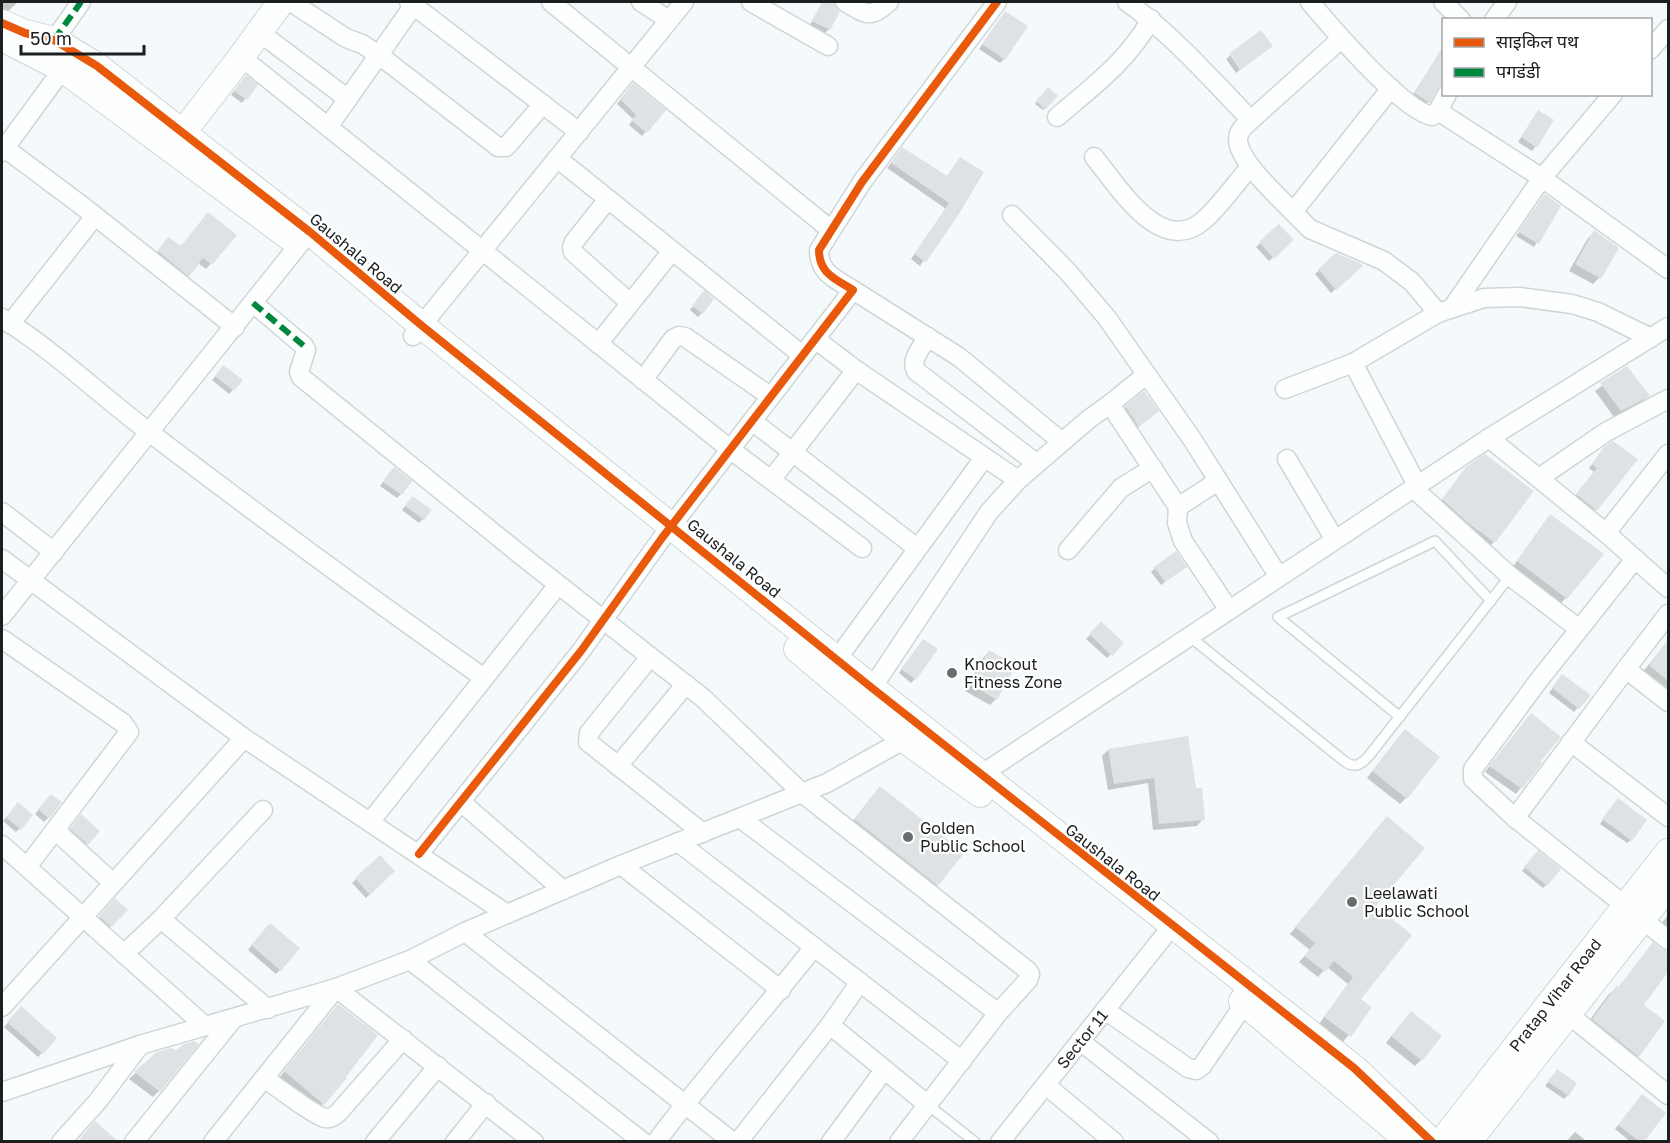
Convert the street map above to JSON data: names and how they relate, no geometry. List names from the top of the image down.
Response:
{
  "streets": {
    "street": ["Gaushala Road", "Pratap Vihar Road", "Sector 11"]
  },
  "crossings": [
    ["Gaushala Road", "Pratap Vihar Road"],
    ["Gaushala Road", "Sector 11"]
  ],
  "places": ["Knockout Fitness Zone", "Golden Public School", "Leelawati Public School"],
  "legend": ["साइकिल पथ", "पगडंडी"],
  "scale_bar": "50 m"
}
